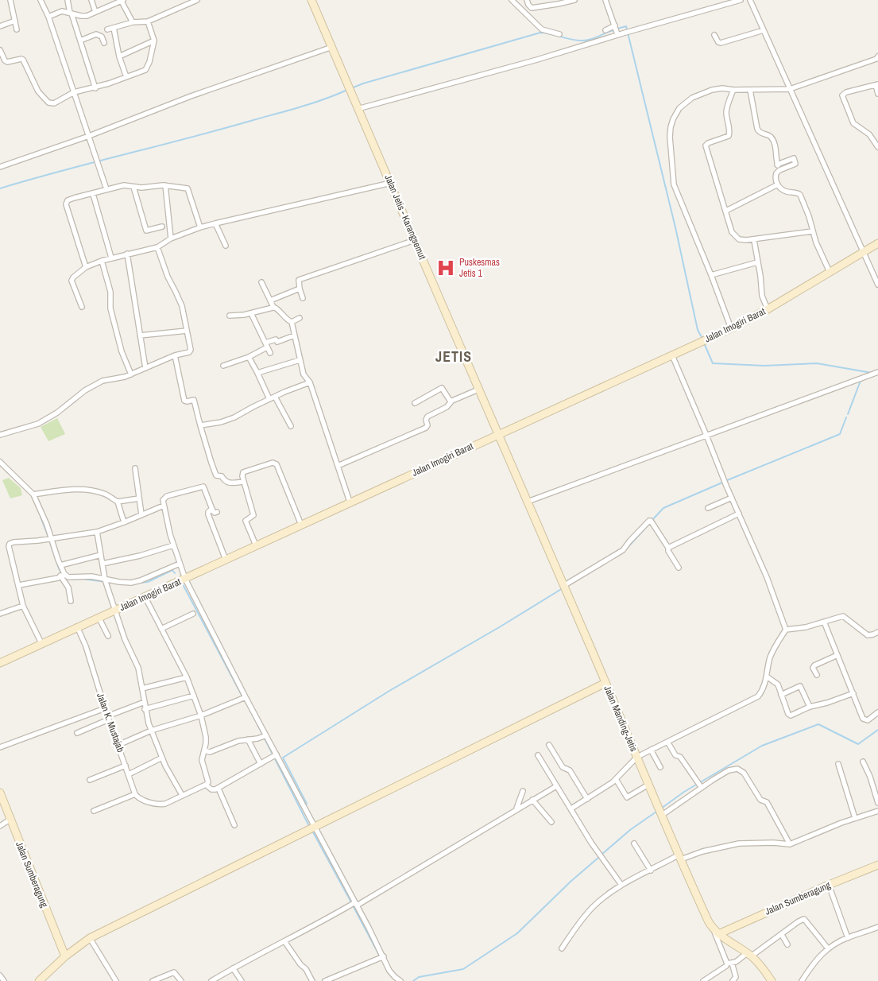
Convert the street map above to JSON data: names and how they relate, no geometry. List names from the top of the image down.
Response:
{
  "streets": {
    "main road": [
      "Jalan Jetis - Karangsemut",
      "Jalan Imogiri Barat",
      "Jalan Manding-Jetis",
      "Jalan Sumberagung"
    ],
    "street": ["Jalan K. Mustajab"]
  },
  "crossings": [
    ["Jalan Jetis - Karangsemut", "Jalan Imogiri Barat"],
    ["Jalan Jetis - Karangsemut", "Jalan Manding-Jetis"],
    ["Jalan Imogiri Barat", "Jalan Manding-Jetis"],
    ["Jalan Imogiri Barat", "Jalan K. Mustajab"],
    ["Jalan Manding-Jetis", "Jalan Sumberagung"]
  ],
  "districts": ["JETIS"],
  "places": {
    "hospital": ["Puskesmas Jetis 1"]
  }
}
